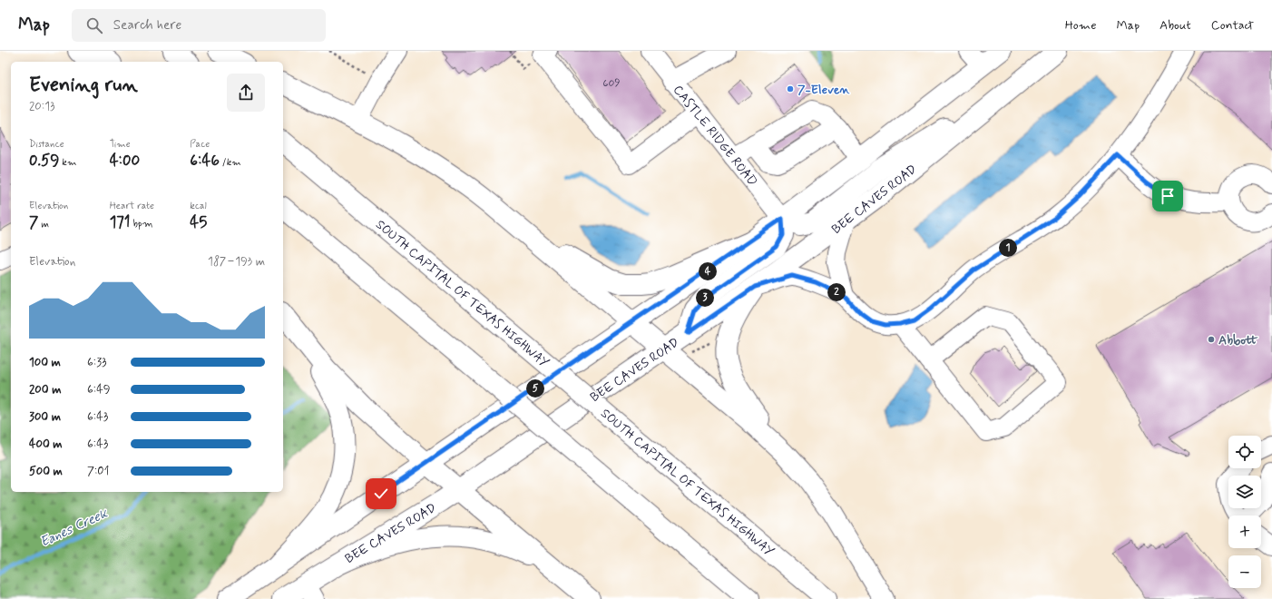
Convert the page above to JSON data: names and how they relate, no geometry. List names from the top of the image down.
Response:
{
  "streets": {
    "main road": ["BEE CAVES ROAD", "SOUTH CAPITAL OF TEXAS HIGHWAY"],
    "street": ["CASTLE RIDGE ROAD"]
  },
  "water": ["Eanes Creek"],
  "places": ["7-Eleven", "Abbott"],
  "house_numbers": ["609"],
  "page": {
    "header": "Map",
    "search": "Search here",
    "nav": [
      "Home",
      "Map",
      "About",
      "Contact"
    ],
    "heading": ["Evening run", "20:13"],
    "stats": [
      ["Distance", "0.59 km"],
      ["Time", "4:00"],
      ["Pace", "6:46 /km"],
      ["Elevation", "7 m"],
      ["Heart rate", "171 bpm"],
      ["kcal", "45"]
    ],
    "pins": [
      "1",
      "4",
      "2",
      "3",
      "5"
    ],
    "chart": ["Elevation", "187–193 m"],
    "list": [
      {
        "name": "100 m",
        "note": "6:33"
      },
      {
        "name": "200 m",
        "note": "6:49"
      },
      {
        "name": "300 m",
        "note": "6:43"
      },
      {
        "name": "400 m",
        "note": "6:43"
      },
      {
        "name": "500 m",
        "note": "7:01"
      }
    ],
    "map_buttons": ["+", "−"]
  }
}
